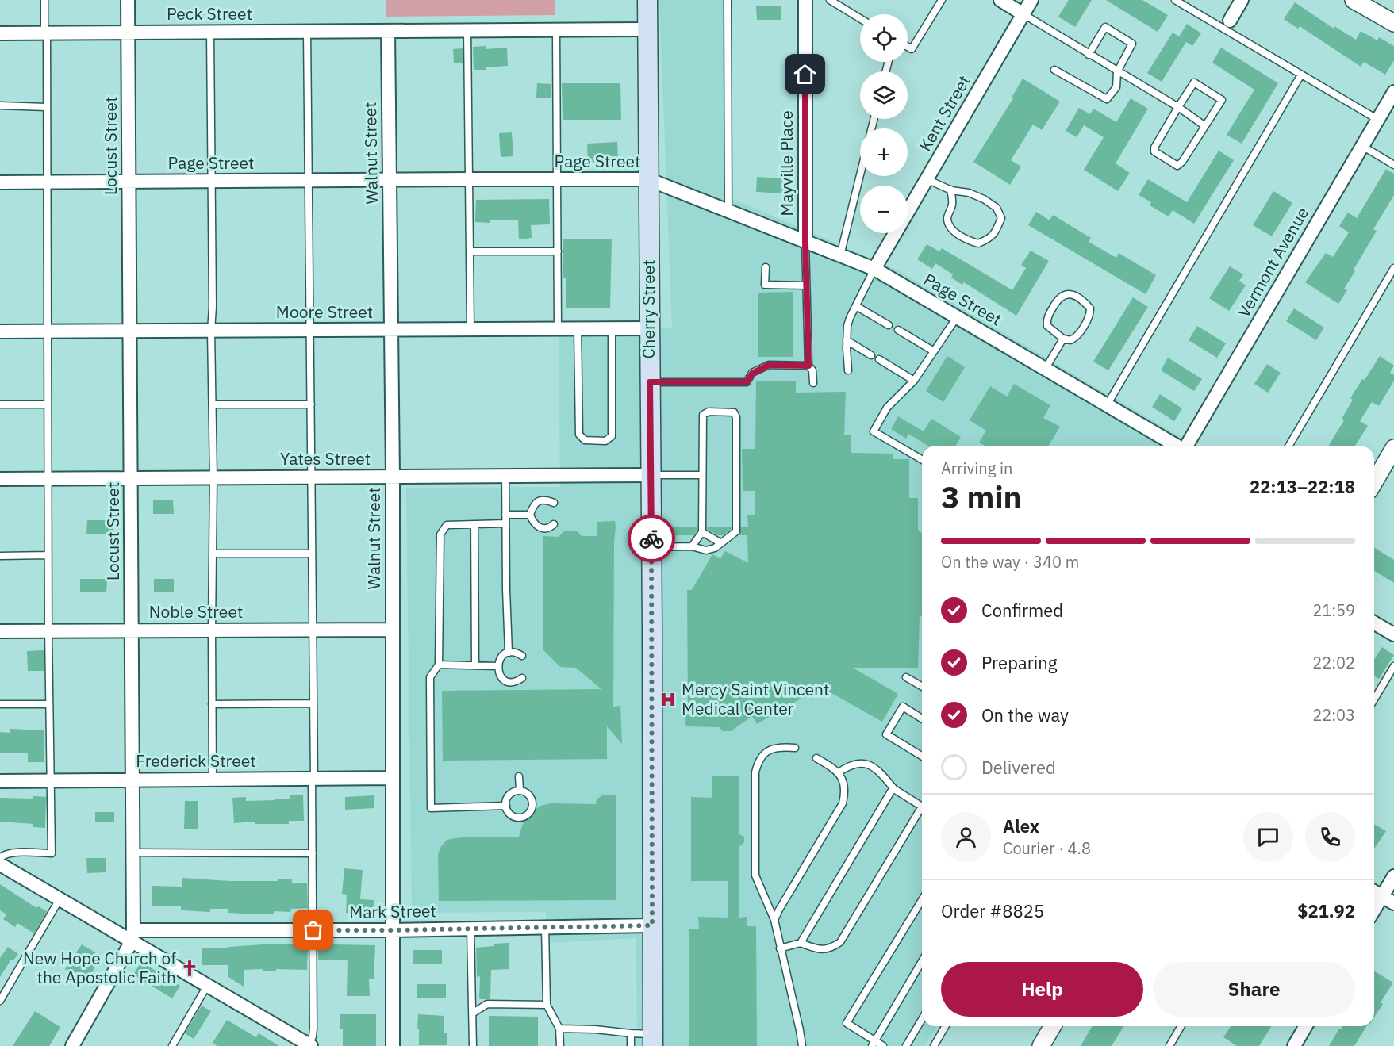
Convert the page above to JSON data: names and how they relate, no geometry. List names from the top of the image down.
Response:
{
  "streets": {
    "main road": ["Cherry Street"],
    "street": [
      "Peck Street",
      "Kent Street",
      "Locust Street",
      "Walnut Street",
      "Page Street",
      "Mayville Place",
      "Vermont Avenue",
      "Moore Street",
      "Yates Street",
      "Noble Street",
      "Frederick Street",
      "Mark Street"
    ]
  },
  "crossings": [
    ["Peck Street", "Locust Street"],
    ["Peck Street", "Walnut Street"],
    ["Peck Street", "Cherry Street"],
    ["Kent Street", "Page Street"],
    ["Locust Street", "Page Street"],
    ["Locust Street", "Moore Street"],
    ["Locust Street", "Yates Street"],
    ["Locust Street", "Noble Street"],
    ["Locust Street", "Frederick Street"],
    ["Locust Street", "Mark Street"],
    ["Walnut Street", "Page Street"],
    ["Walnut Street", "Moore Street"],
    ["Walnut Street", "Yates Street"],
    ["Walnut Street", "Noble Street"],
    ["Walnut Street", "Frederick Street"],
    ["Walnut Street", "Mark Street"],
    ["Page Street", "Mayville Place"],
    ["Page Street", "Cherry Street"],
    ["Cherry Street", "Moore Street"],
    ["Cherry Street", "Yates Street"],
    ["Cherry Street", "Mark Street"]
  ],
  "places": {
    "hospital": ["Mercy Saint Vincent Medical Center"],
    "church": ["New Hope Church of the Apostolic Faith"]
  },
  "page": {
    "map_buttons": ["+", "−"],
    "heading": ["3 min", "Arriving in", "22:13–22:18"],
    "panel": [
      "Alex",
      "Courier · 4.8",
      "Order #8825",
      "$21.92"
    ],
    "bar": "On the way · 340 m",
    "list": [
      ["Confirmed", "21:59"],
      ["Preparing", "22:02"],
      ["On the way", "22:03"],
      "Delivered"
    ],
    "buttons": ["Help", "Share"]
  }
}
